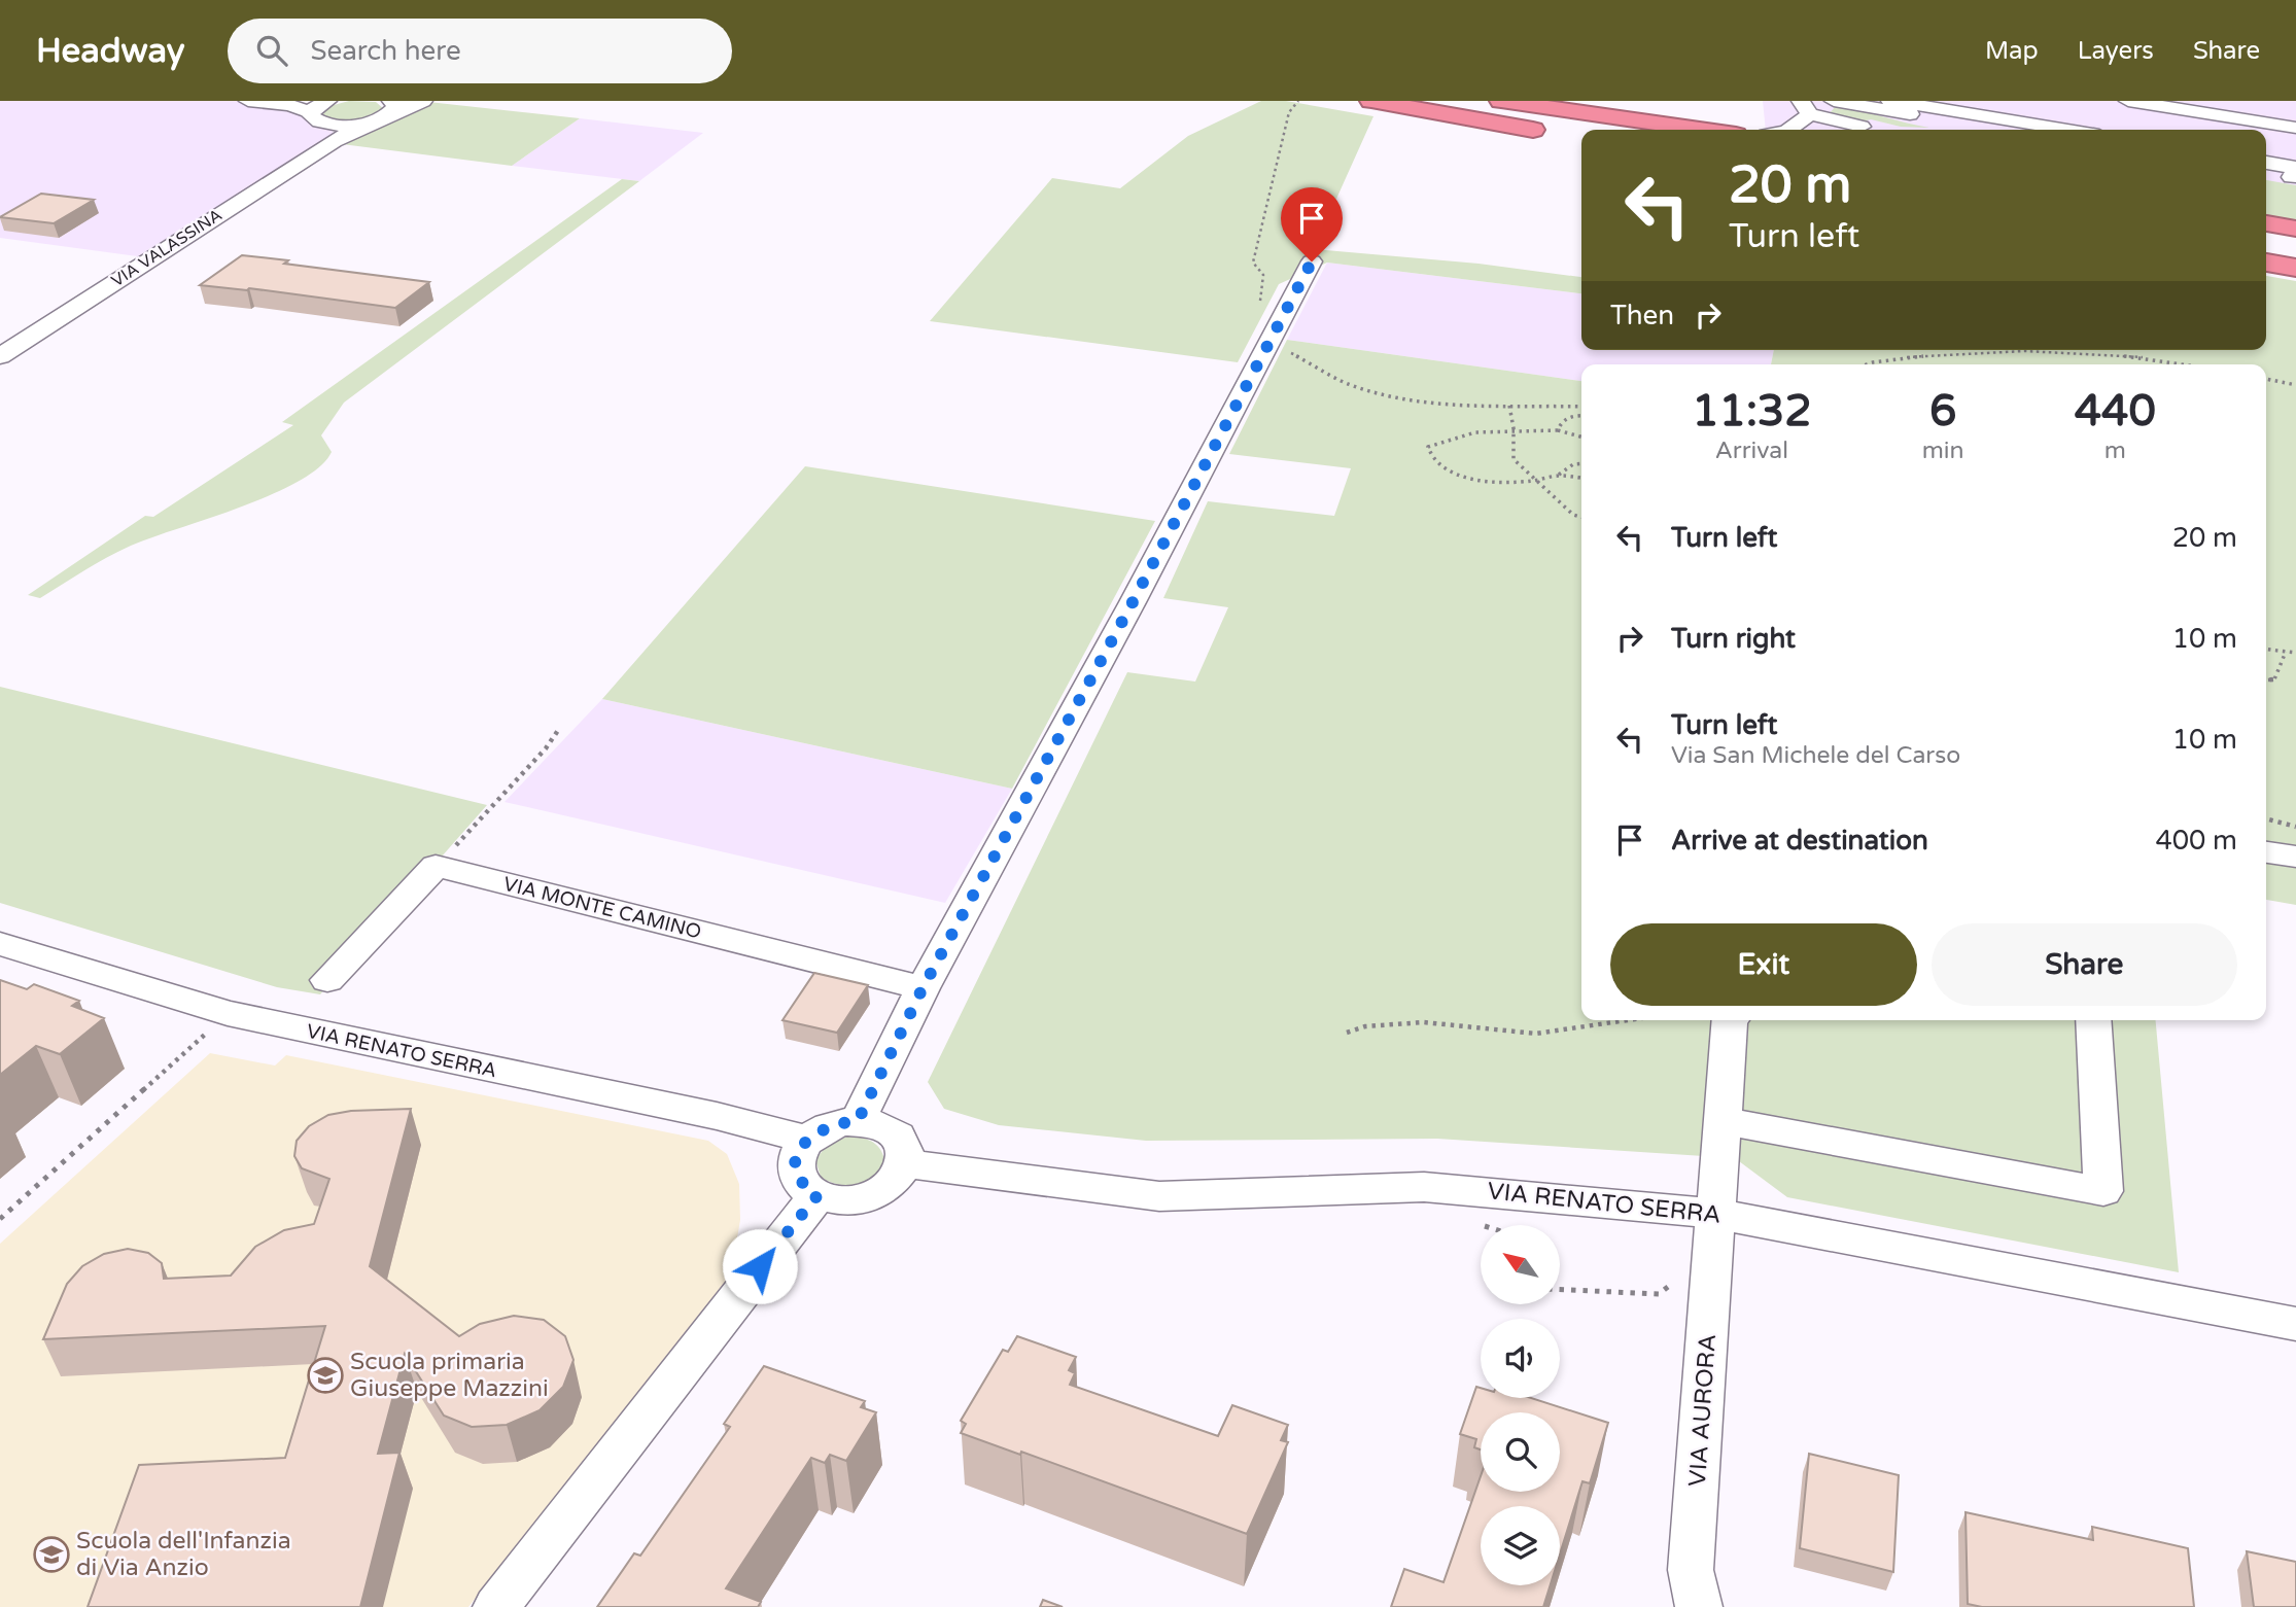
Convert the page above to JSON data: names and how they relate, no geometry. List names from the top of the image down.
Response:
{
  "streets": {
    "street": [
      "VIA VALASSINA",
      "VIA MONTE CAMINO",
      "VIA RENATO SERRA",
      "VIA AURORA"
    ]
  },
  "crossings": [
    ["VIA RENATO SERRA", "VIA AURORA"]
  ],
  "places": {
    "school or university": ["Scuola primaria Giuseppe Mazzini", "Scuola dell'Infanzia di Via Anzio"]
  },
  "north": "top left",
  "page": {
    "header": "Headway",
    "search": "Search here",
    "nav": ["Map", "Layers", "Share"],
    "turn": ["20 m", "Turn left"],
    "then": "Then",
    "eta": [
      "11:32",
      "Arrival",
      "6",
      "min",
      "440",
      "m"
    ],
    "list": [
      {
        "name": "Turn left",
        "value": "20 m"
      },
      {
        "name": "Turn right",
        "value": "10 m"
      },
      {
        "name": "Turn left",
        "note": "Via San Michele del Carso",
        "value": "10 m"
      },
      {
        "name": "Arrive at destination",
        "value": "400 m"
      }
    ],
    "buttons": ["Exit", "Share"]
  }
}
